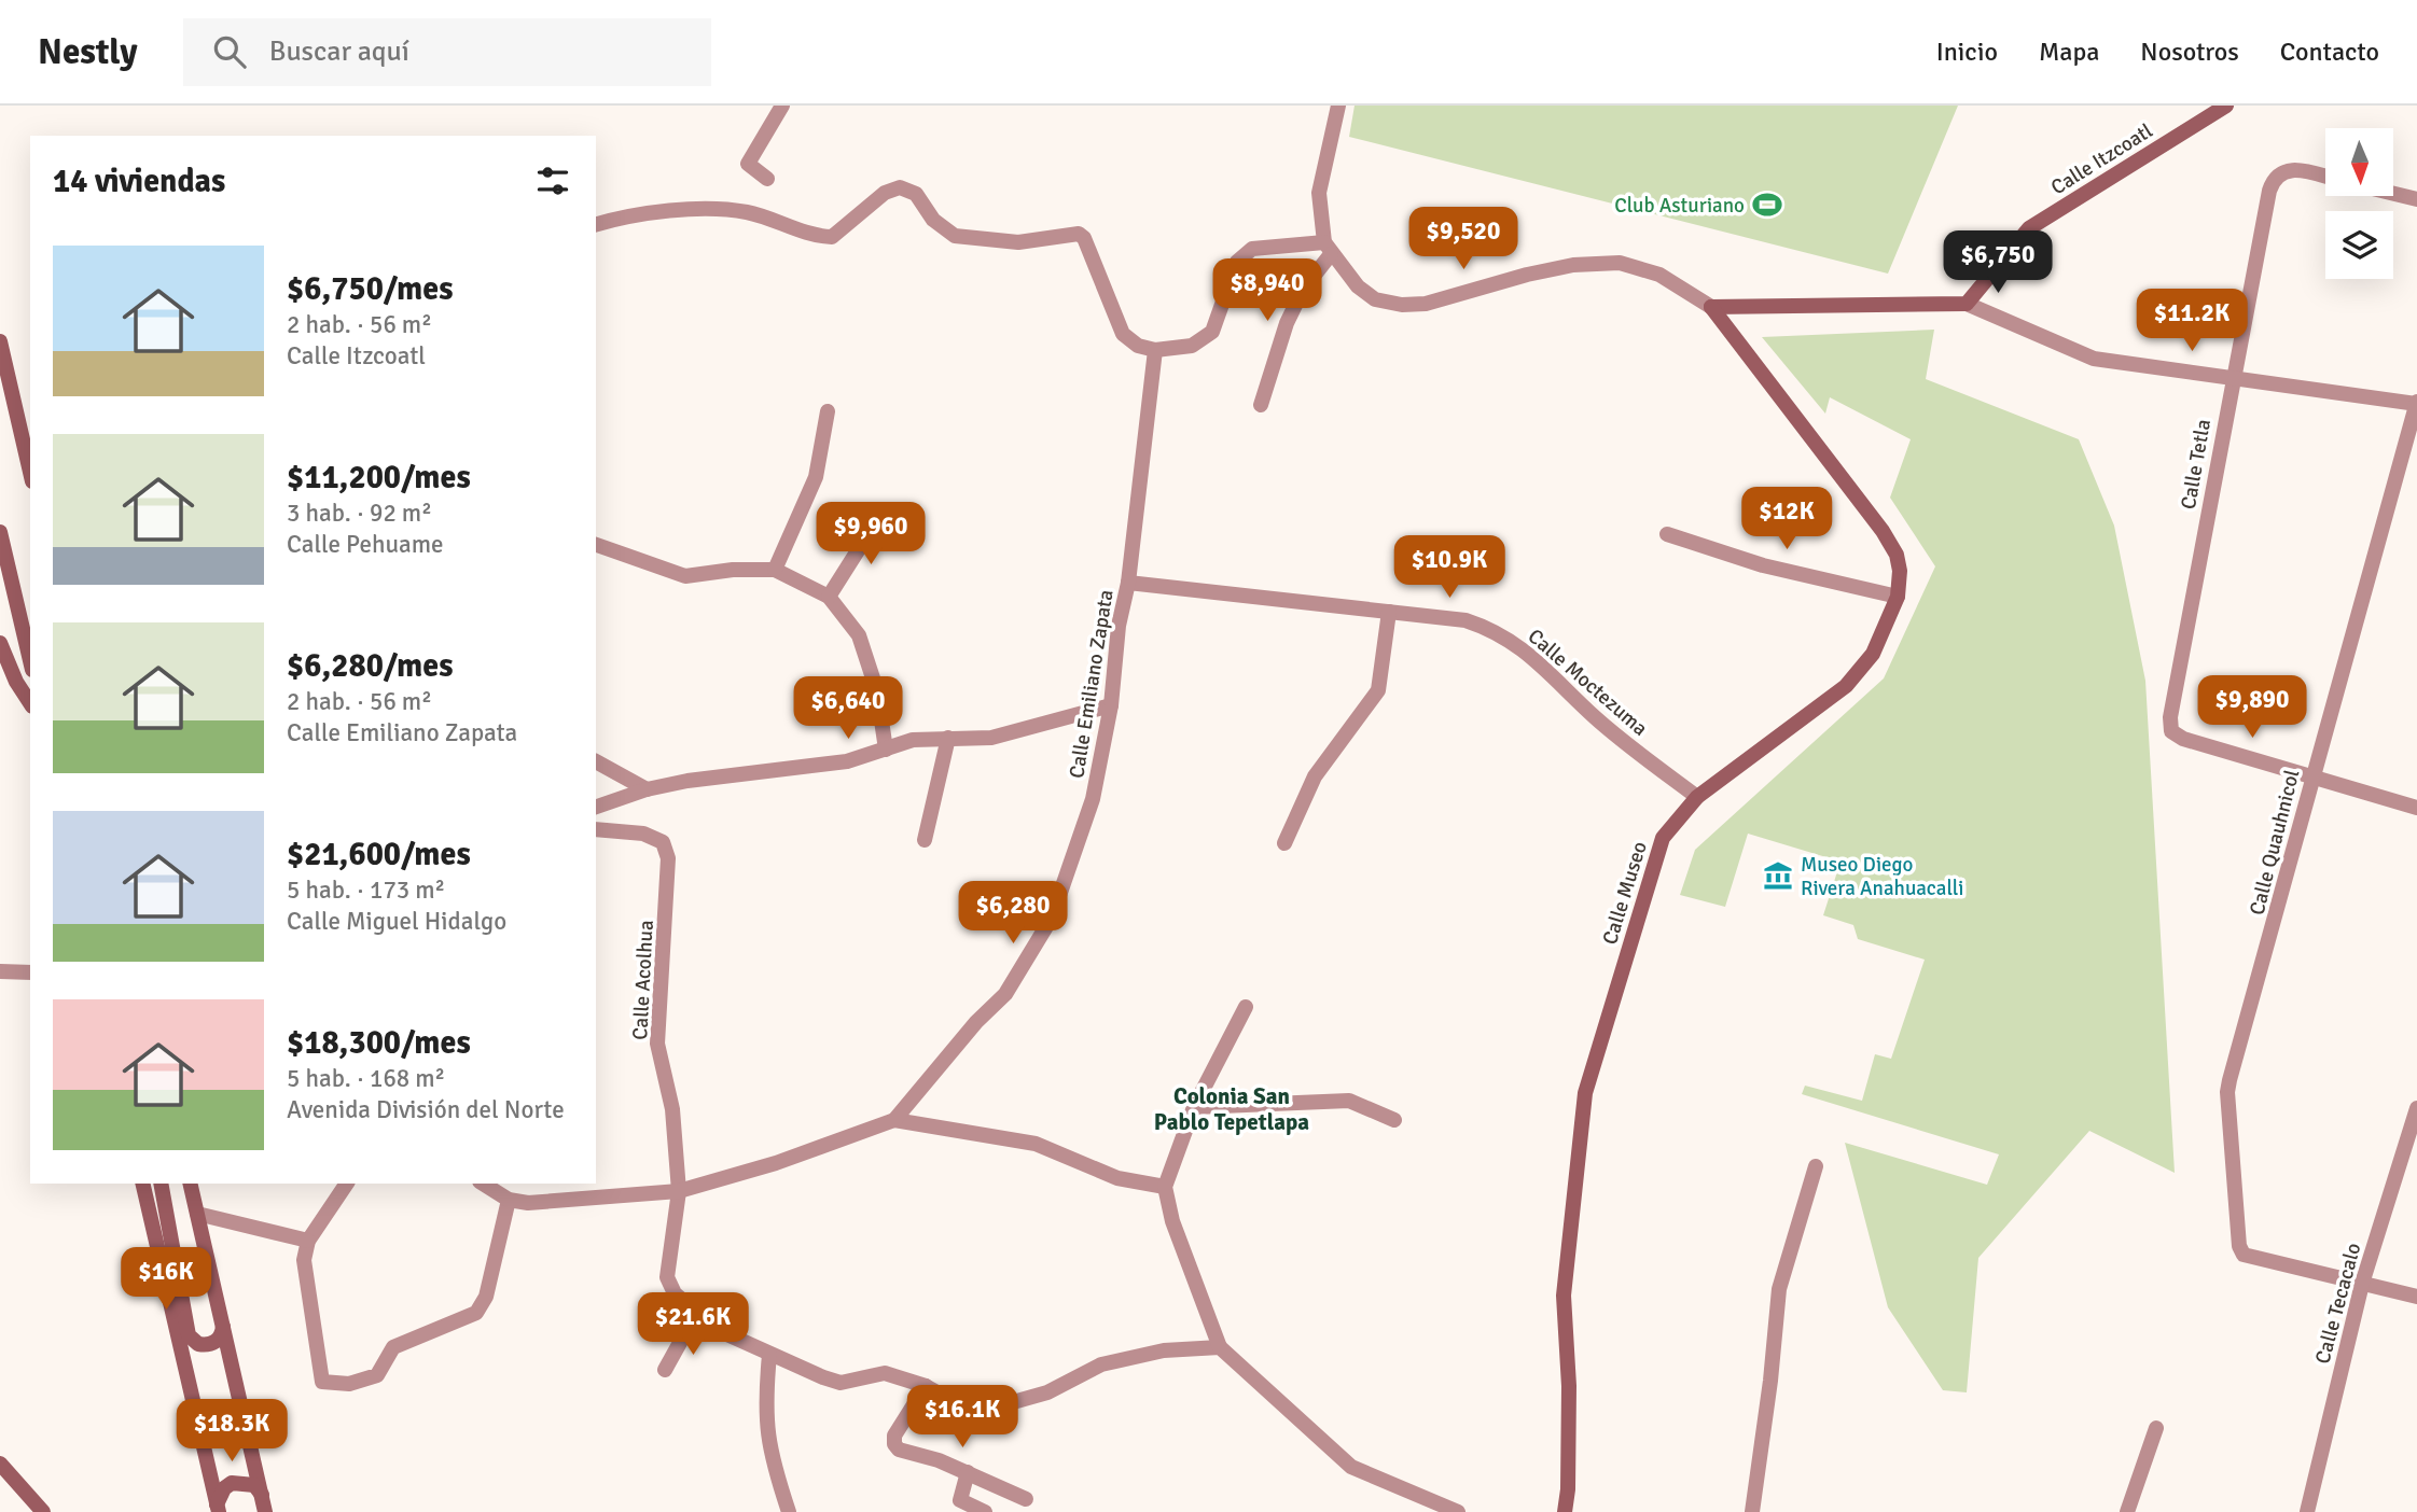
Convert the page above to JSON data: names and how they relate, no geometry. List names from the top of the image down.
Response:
{
  "streets": {
    "street": [
      "Calle Itzcoatl",
      "Calle Tetla",
      "Calle Moctezuma",
      "Calle Emiliano Zapata",
      "Calle Quauhnicol",
      "Calle Museo",
      "Calle Acolhua",
      "Calle Tecacalo"
    ]
  },
  "crossings": [
    ["Calle Tetla", "Calle Quauhnicol"],
    ["Calle Moctezuma", "Calle Emiliano Zapata"],
    ["Calle Moctezuma", "Calle Museo"],
    ["Calle Quauhnicol", "Calle Tecacalo"]
  ],
  "districts": ["Colonia San Pablo Tepetlapa"],
  "places": {
    "sports": ["Club Asturiano"],
    "museum": ["Museo Diego Rivera Anahuacalli"]
  },
  "north": "bottom",
  "page": {
    "header": "Nestly",
    "search": "Buscar aquí",
    "nav": [
      "Inicio",
      "Mapa",
      "Nosotros",
      "Contacto"
    ],
    "heading": "14 viviendas",
    "price": [
      "$9,520",
      "$6,750",
      "$8,940",
      "$11.2K",
      "$12K",
      "$9,960",
      "$10.9K",
      "$9,890",
      "$6,640",
      "$6,280",
      "$16K",
      "$21.6K",
      "$16.1K",
      "$18.3K"
    ],
    "list": [
      {
        "name": "$6,750/mes",
        "note": "2 hab. · 56 m² · Calle Itzcoatl"
      },
      {
        "name": "$11,200/mes",
        "note": "3 hab. · 92 m² · Calle Pehuame"
      },
      {
        "name": "$6,280/mes",
        "note": "2 hab. · 56 m² · Calle Emiliano Zapata"
      },
      {
        "name": "$21,600/mes",
        "note": "5 hab. · 173 m² · Calle Miguel Hidalgo"
      },
      {
        "name": "$18,300/mes",
        "note": "5 hab. · 168 m² · Avenida División del Norte"
      }
    ]
  }
}
